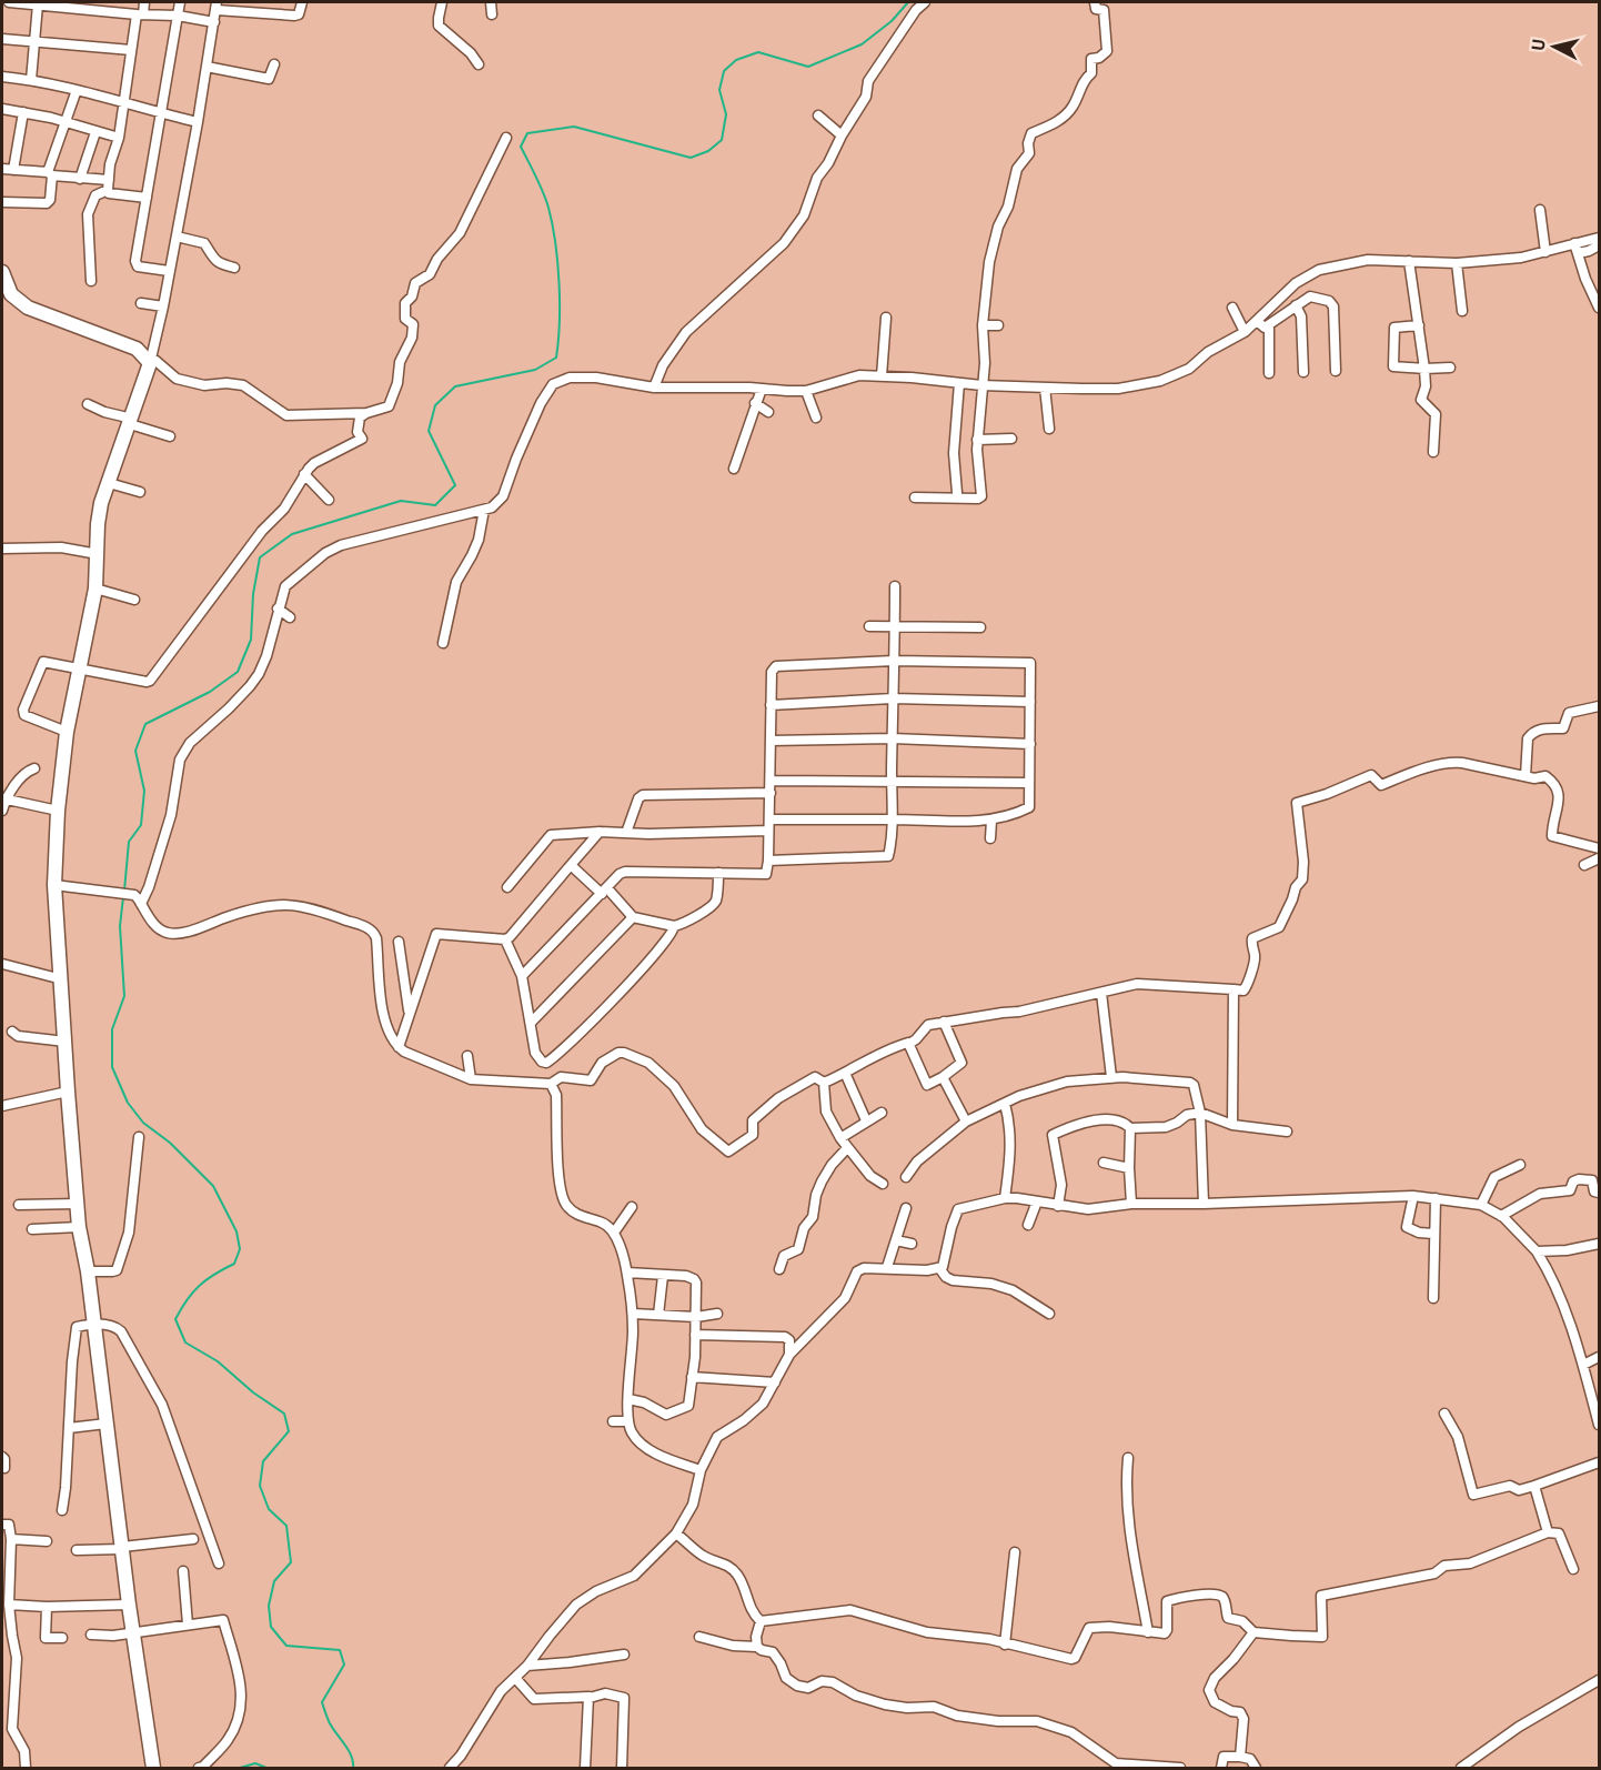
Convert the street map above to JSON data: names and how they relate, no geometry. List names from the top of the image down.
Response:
{
  "north": "left"
}
